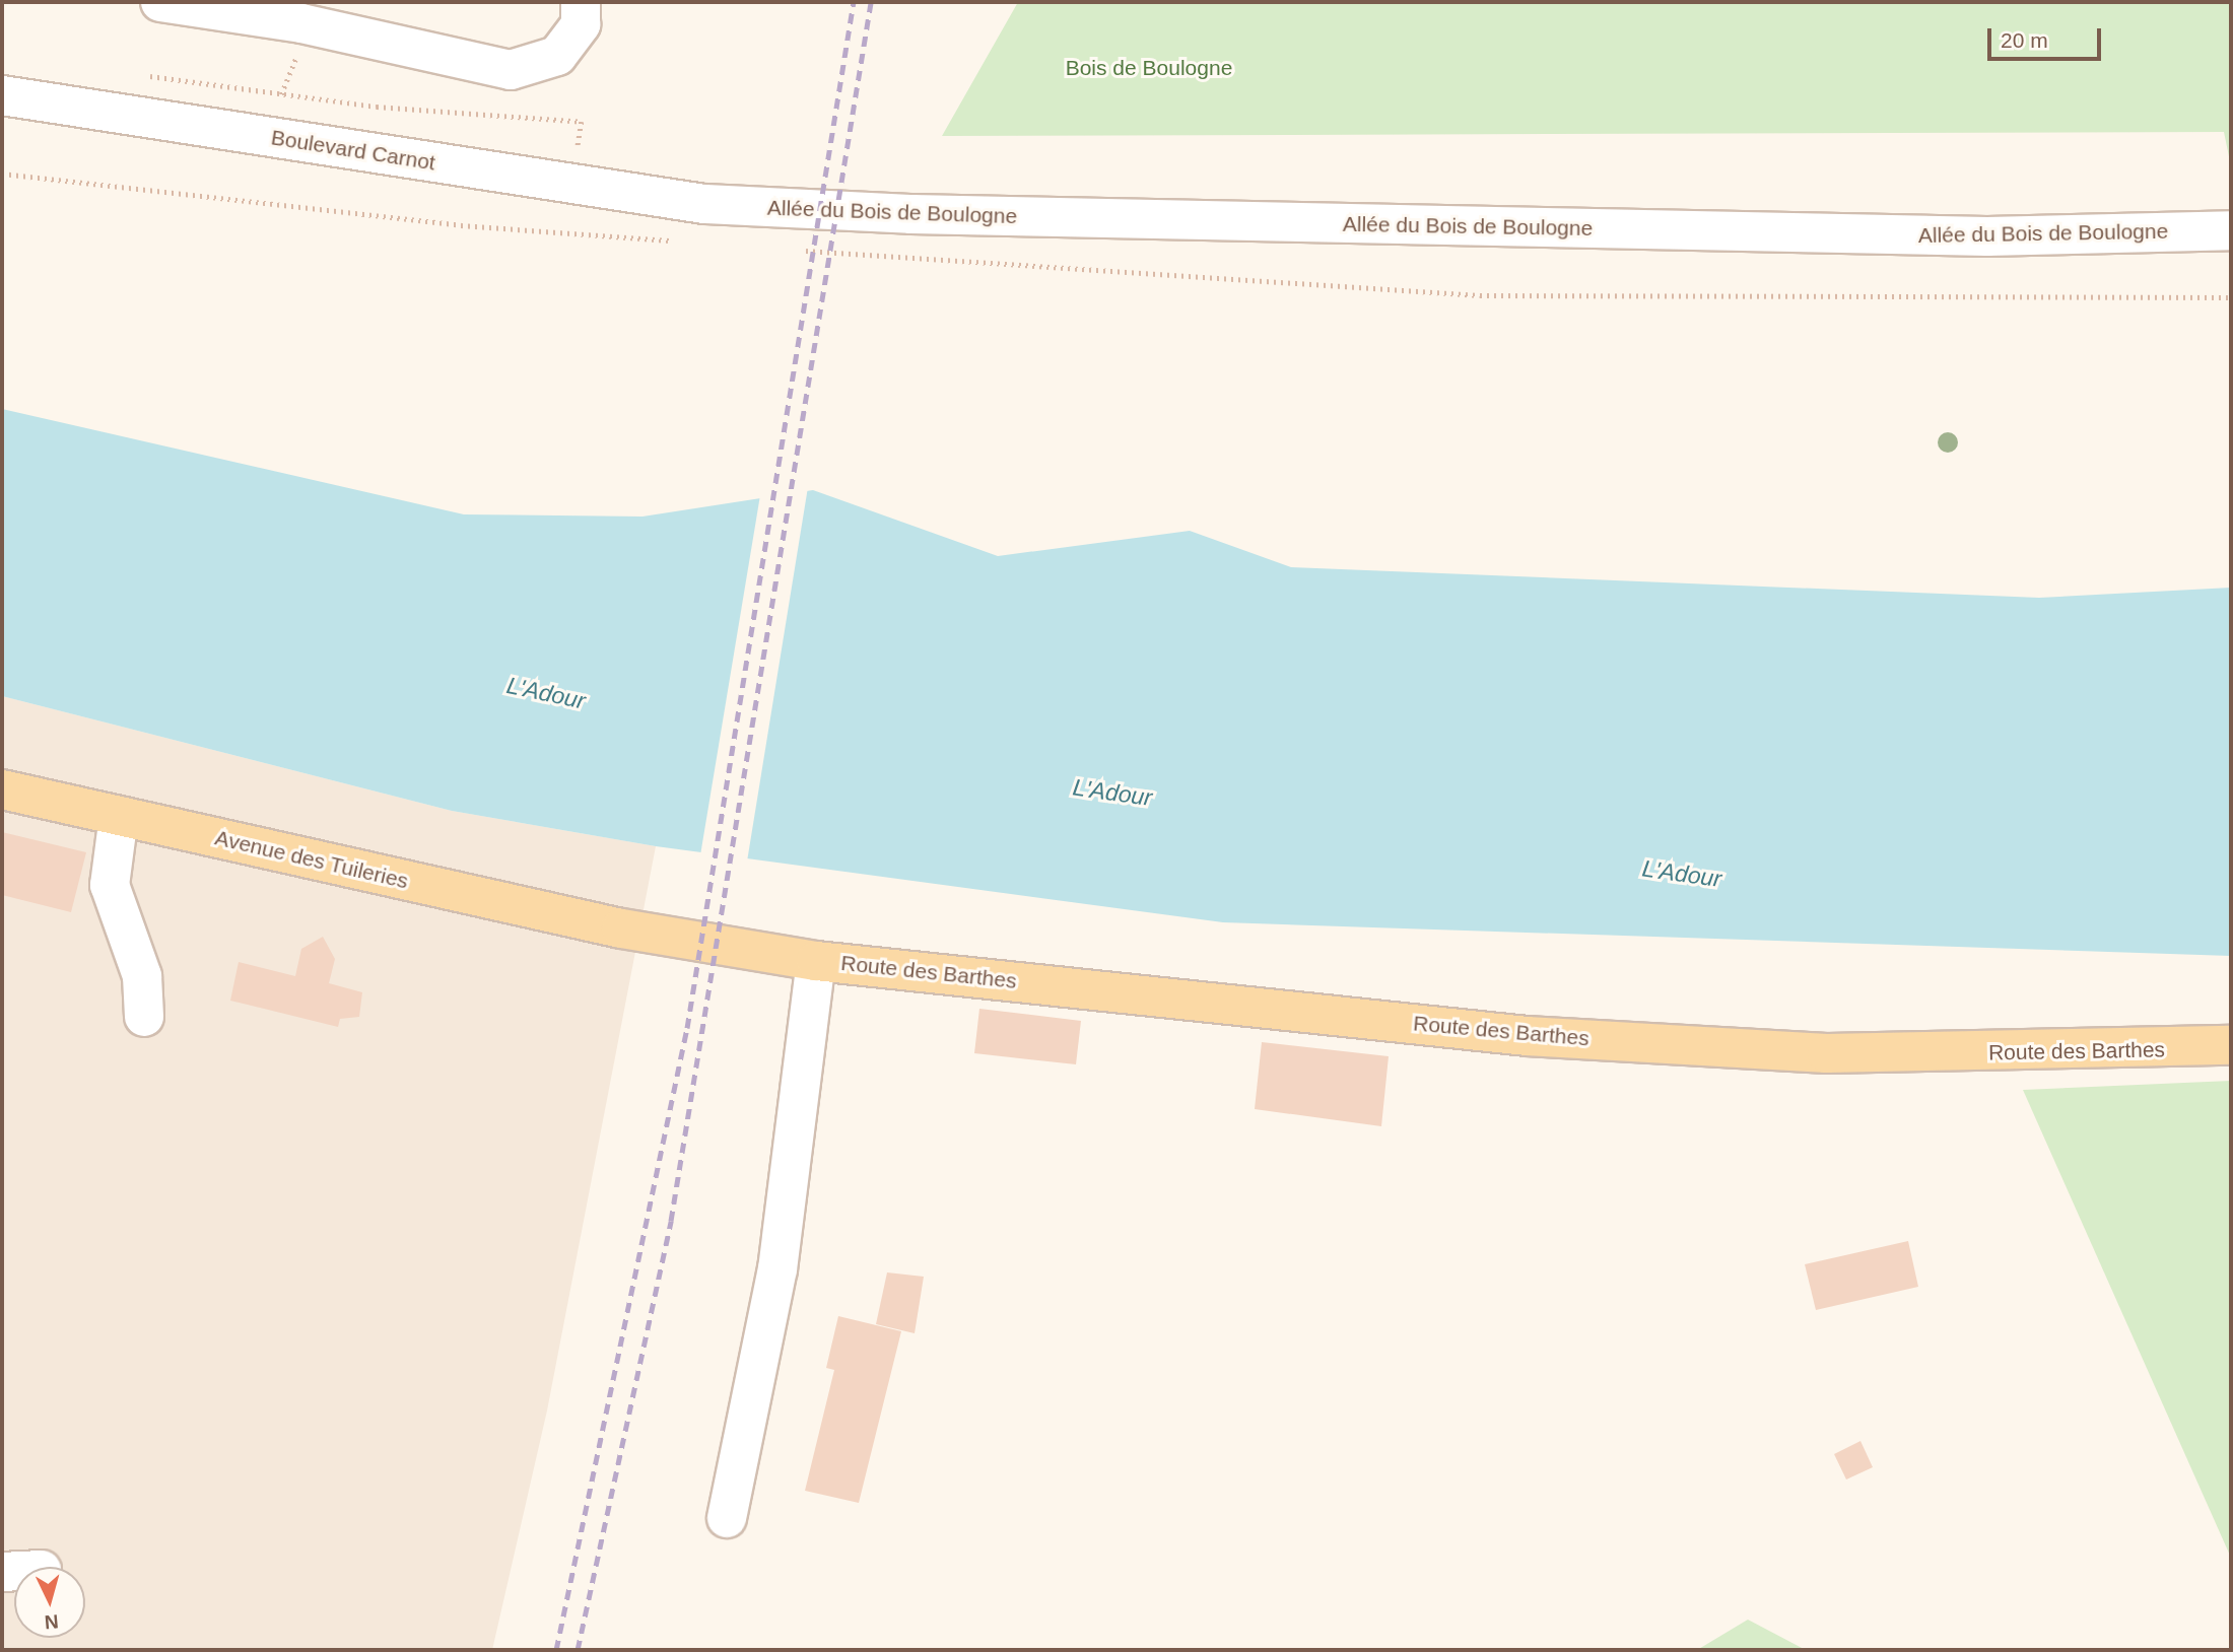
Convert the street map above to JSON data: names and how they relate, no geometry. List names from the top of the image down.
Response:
{
  "streets": {
    "main road": ["Avenue des Tuileries", "Route des Barthes"],
    "street": ["Boulevard Carnot", "Allée du Bois de Boulogne"]
  },
  "crossings": [
    ["Boulevard Carnot", "Allée du Bois de Boulogne"],
    ["Avenue des Tuileries", "Route des Barthes"]
  ],
  "water": ["L'Adour"],
  "parks": ["Bois de Boulogne"],
  "scale_bar": "20 m",
  "north": "bottom"
}
